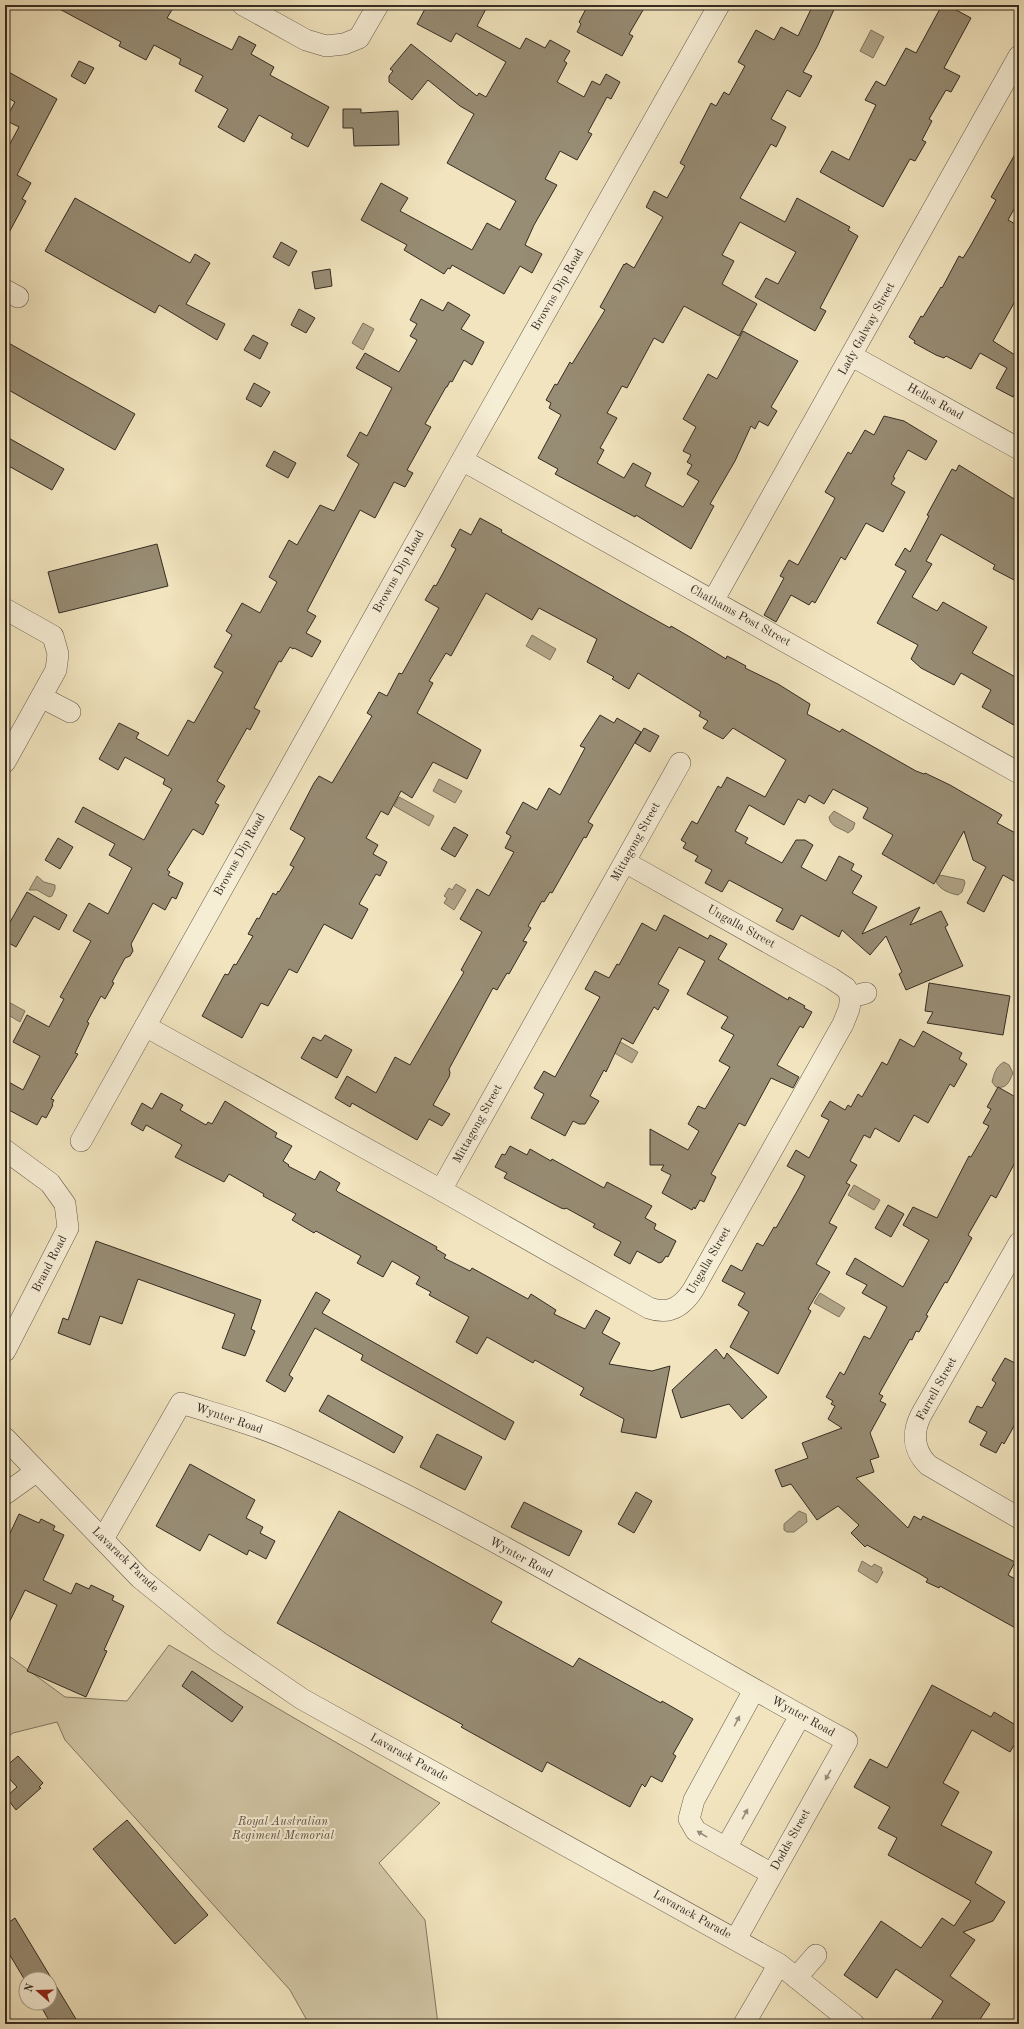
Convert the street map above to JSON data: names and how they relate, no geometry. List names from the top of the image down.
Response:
{
  "streets": {
    "street": [
      "Browns Dip Road",
      "Lady Galway Street",
      "Helles Road",
      "Chathams Post Street",
      "Mittagong Street",
      "Ungalla Street",
      "Brand Road",
      "Farrell Street",
      "Wynter Road",
      "Lavarack Parade",
      "Dodds Street"
    ]
  },
  "crossings": [
    ["Browns Dip Road", "Chathams Post Street"],
    ["Lady Galway Street", "Helles Road"],
    ["Lady Galway Street", "Chathams Post Street"],
    ["Mittagong Street", "Ungalla Street"],
    ["Wynter Road", "Lavarack Parade"],
    ["Wynter Road", "Dodds Street"],
    ["Lavarack Parade", "Dodds Street"]
  ],
  "parks": ["Royal Australian Regiment Memorial"],
  "north": "left"
}
